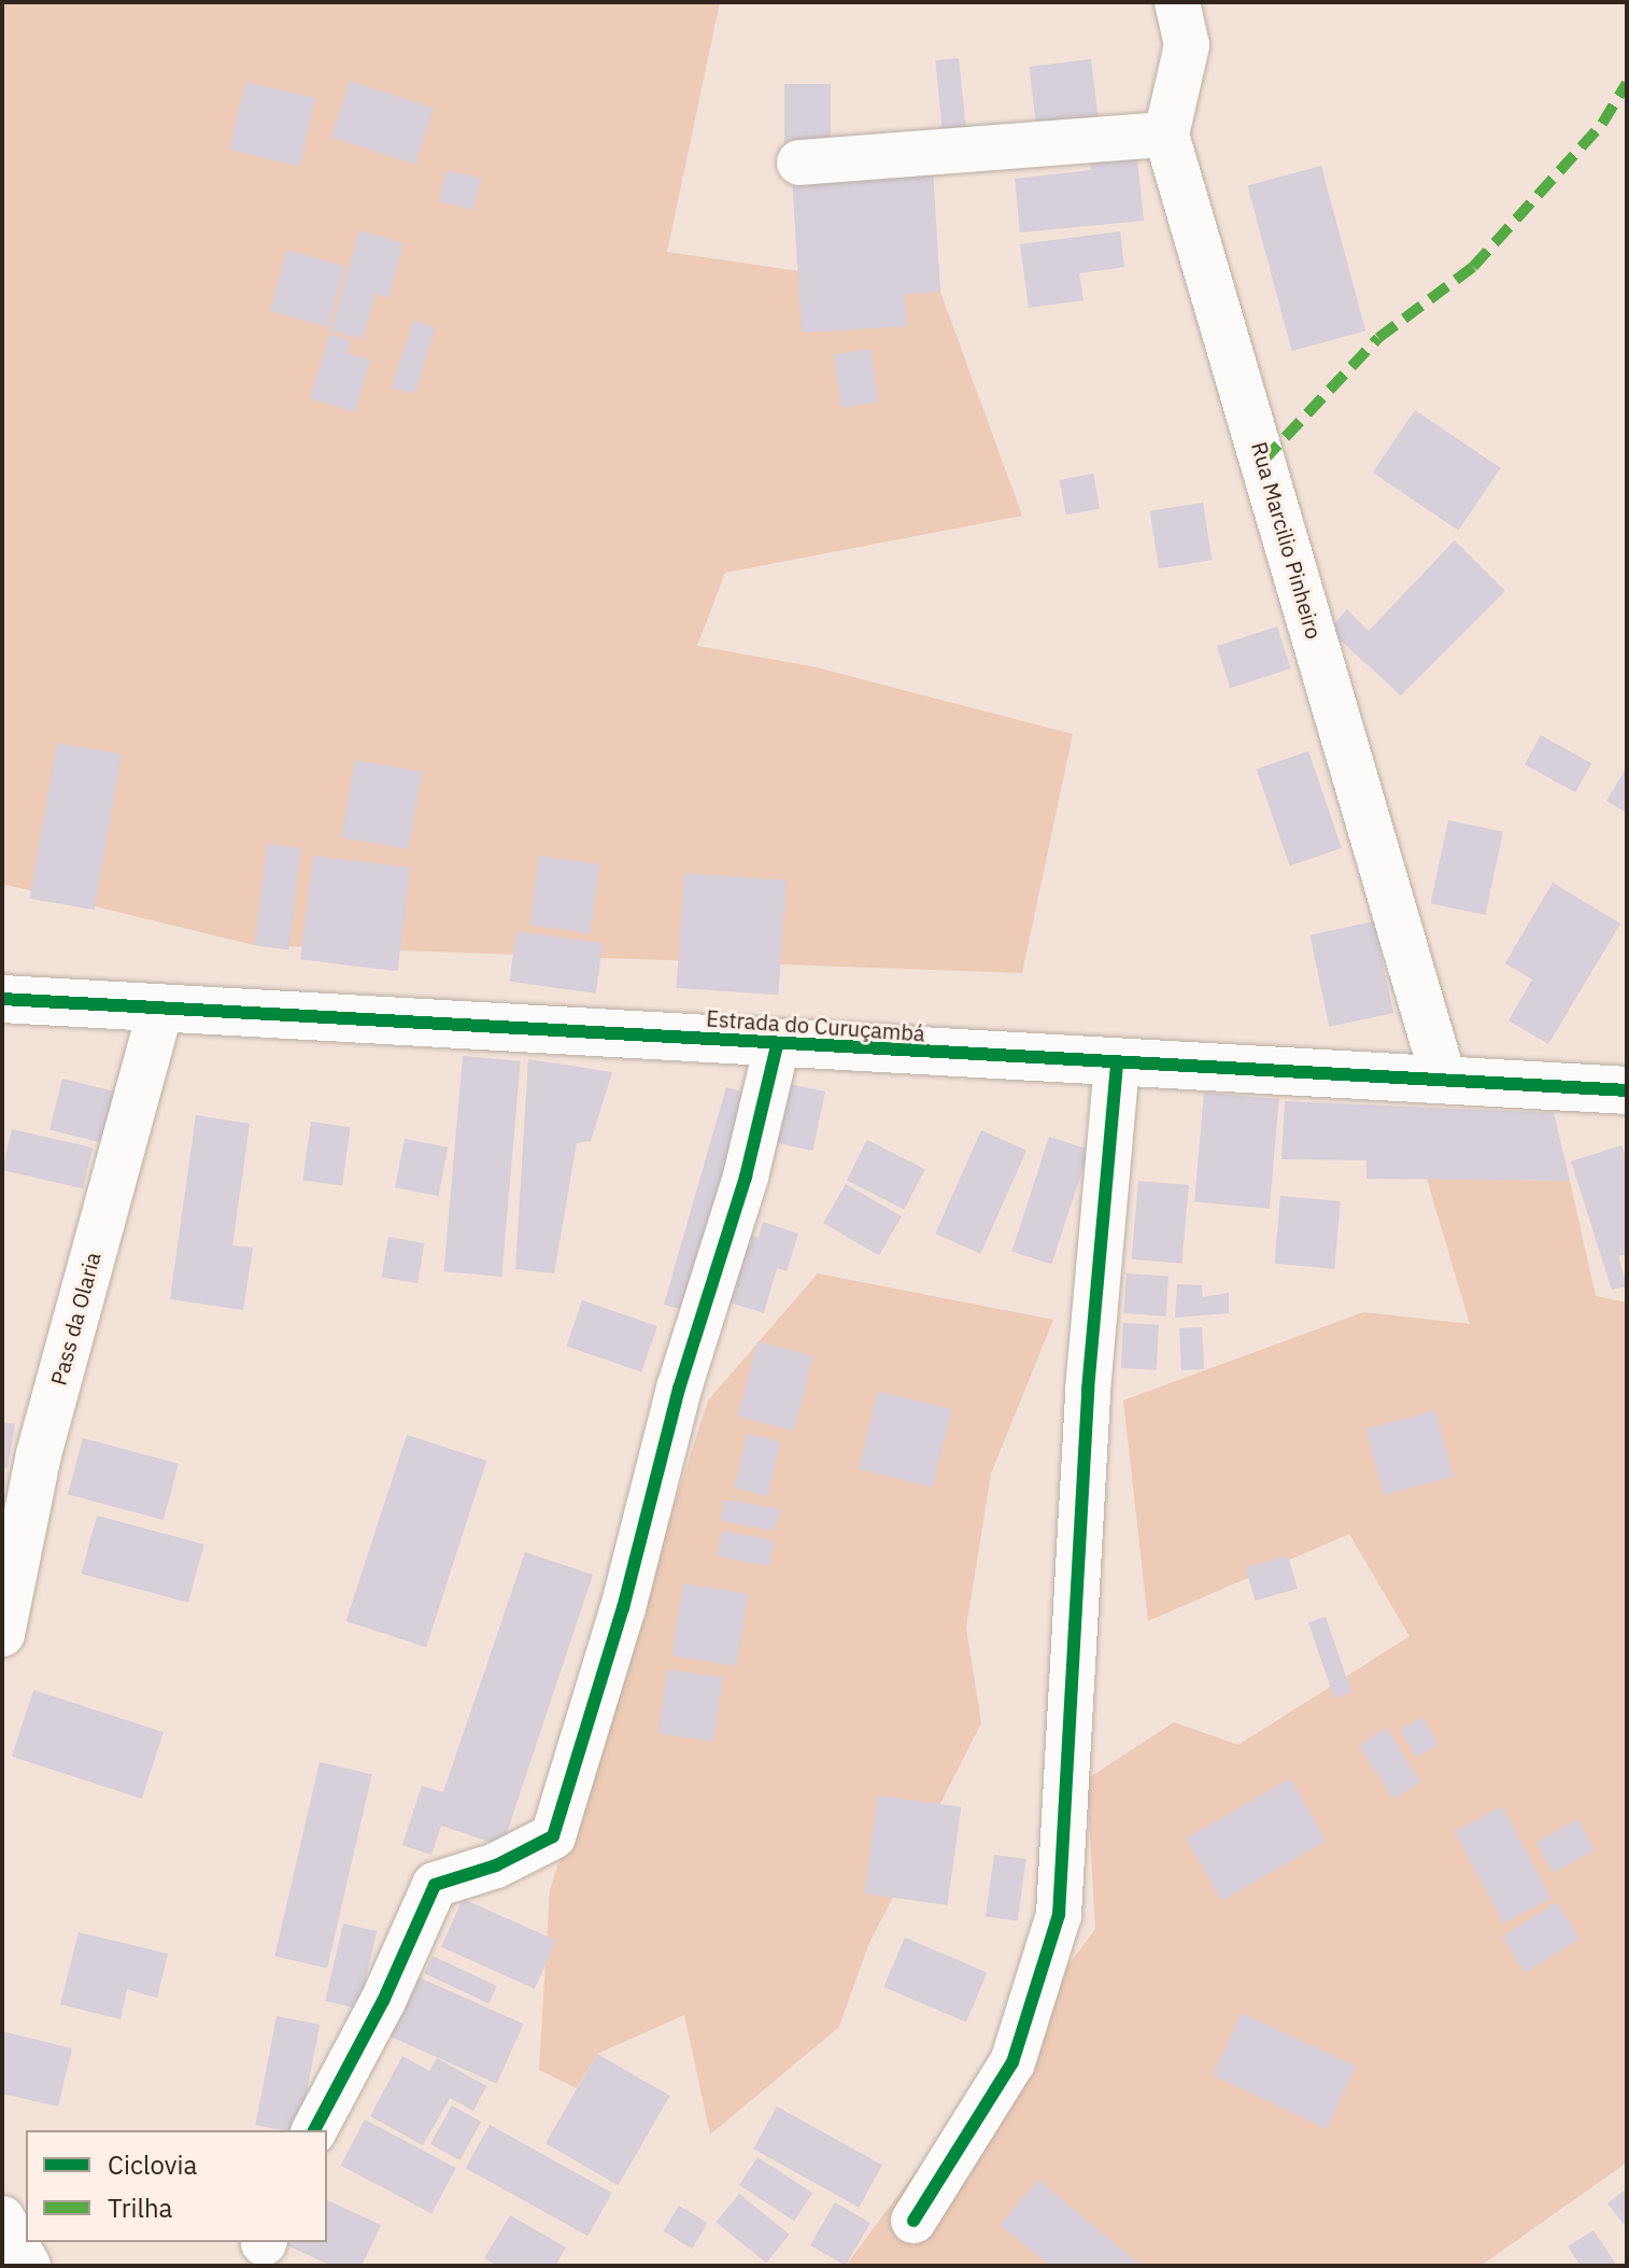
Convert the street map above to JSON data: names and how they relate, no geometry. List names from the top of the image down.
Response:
{
  "streets": {
    "street": ["Rua Marcilio Pinheiro", "Estrada do Curuçambá", "Pass da Olaria"]
  },
  "crossings": [
    ["Rua Marcilio Pinheiro", "Estrada do Curuçambá"],
    ["Estrada do Curuçambá", "Pass da Olaria"]
  ],
  "legend": ["Ciclovia", "Trilha"]
}
